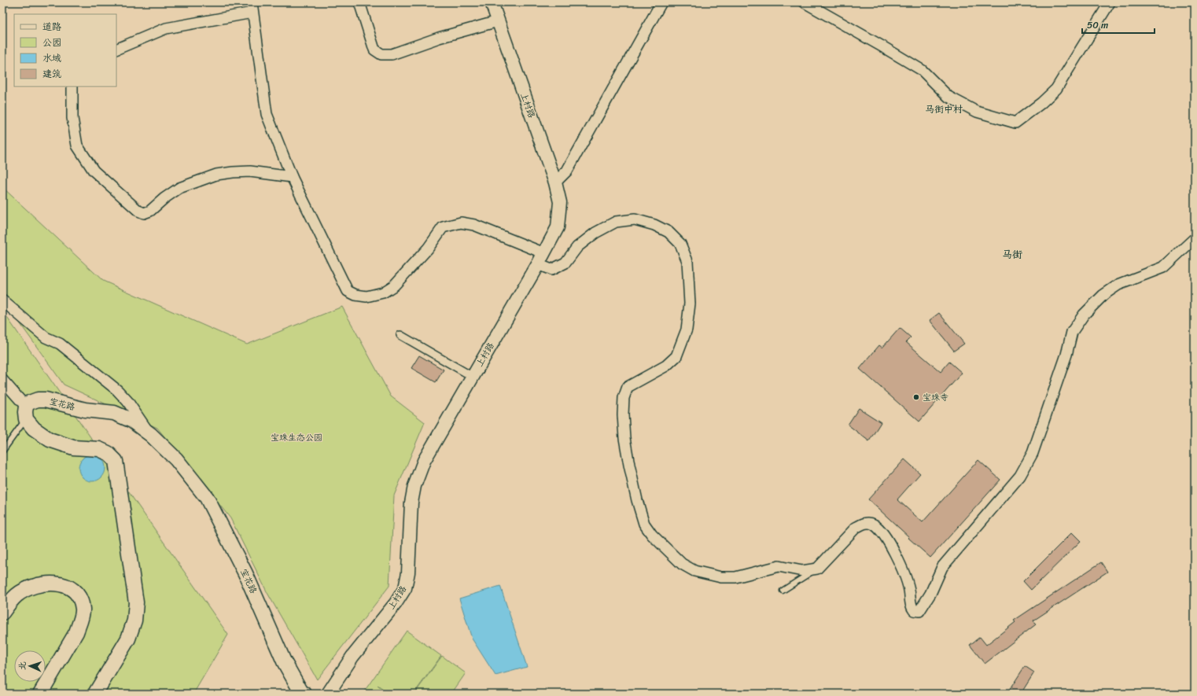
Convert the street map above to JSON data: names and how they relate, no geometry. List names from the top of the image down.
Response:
{
  "streets": {
    "main road": ["宝花路"],
    "street": ["上村路"]
  },
  "districts": ["马街中村", "马街"],
  "parks": ["宝珠生态公园"],
  "places": ["宝珠寺"],
  "legend": [
    "道路",
    "公园",
    "水域",
    "建筑"
  ],
  "scale_bar": "50 m",
  "north": "left"
}
